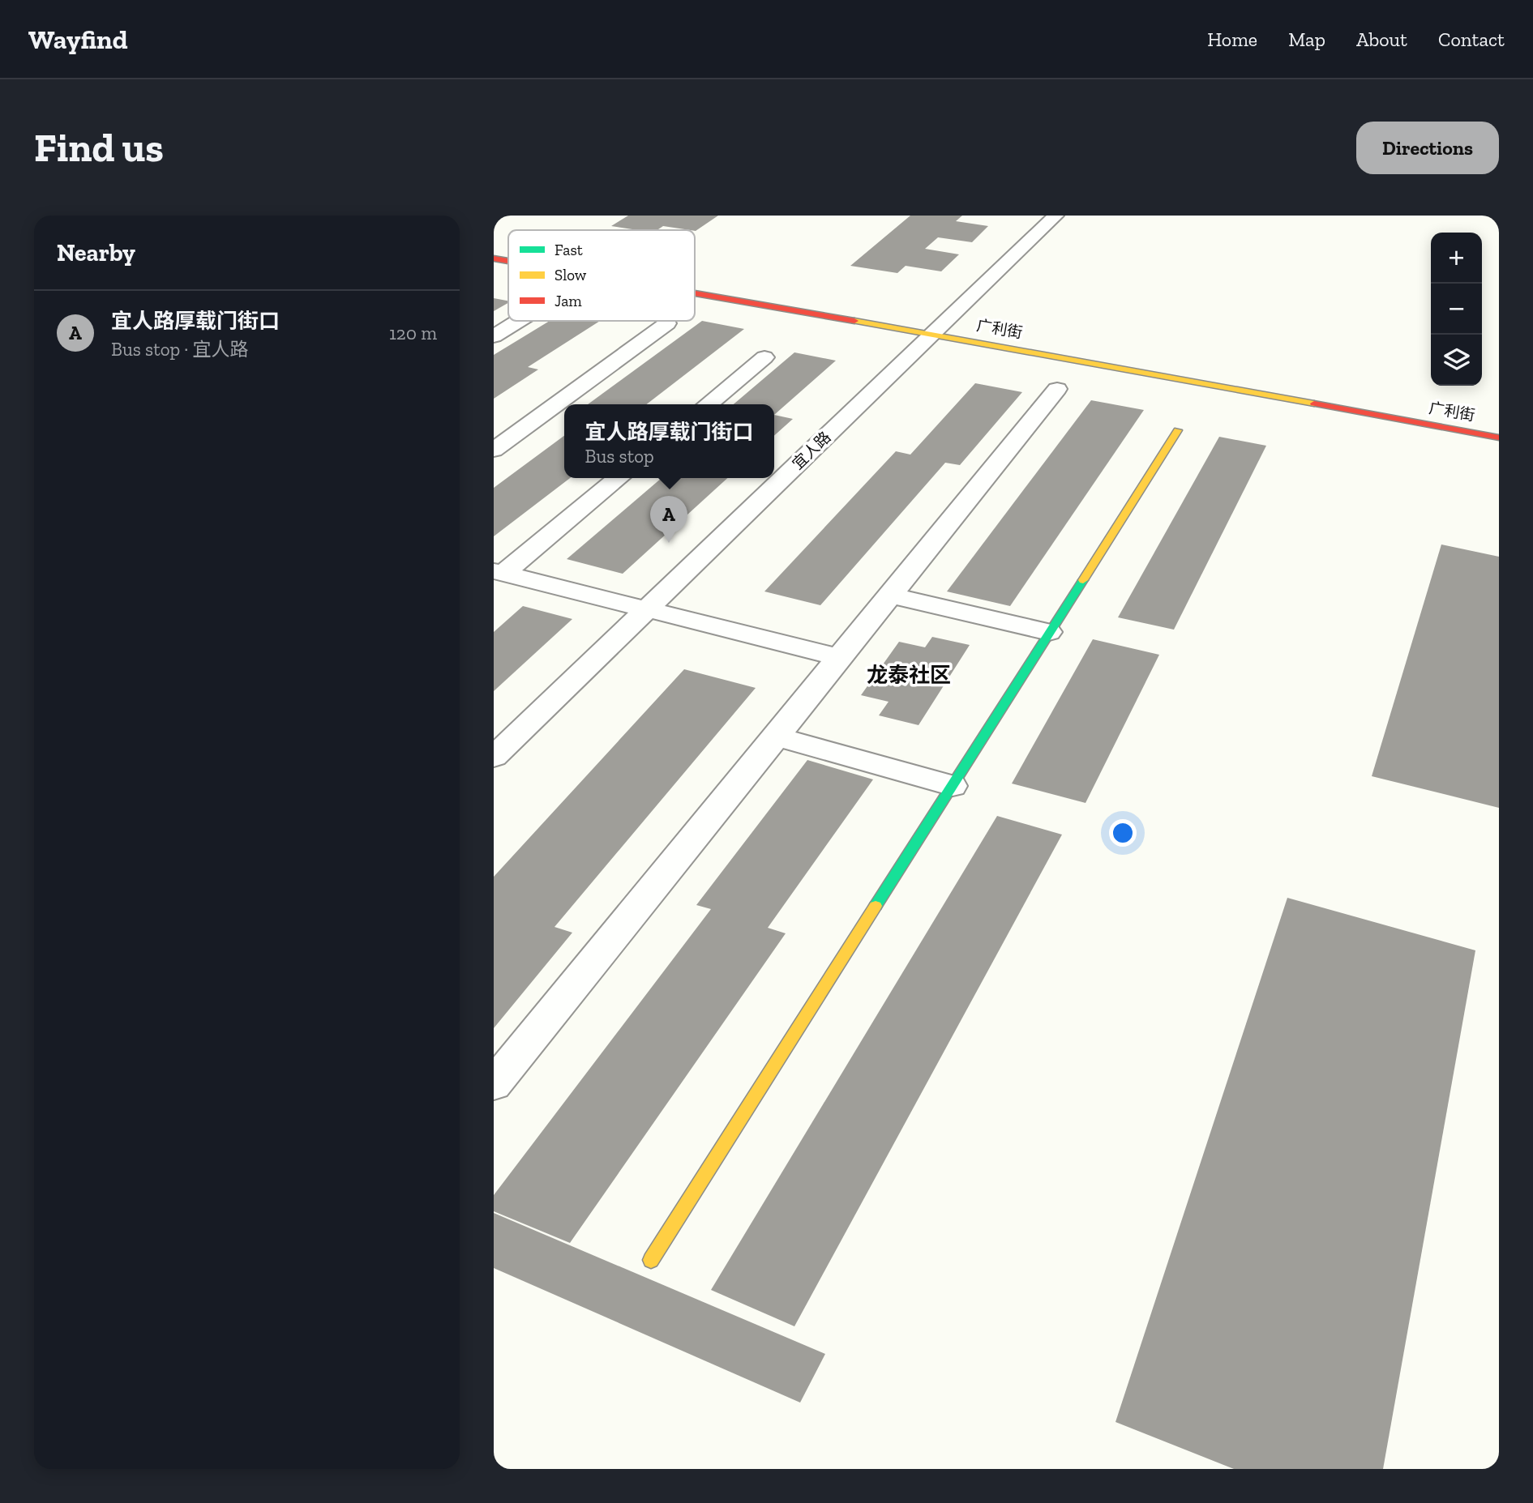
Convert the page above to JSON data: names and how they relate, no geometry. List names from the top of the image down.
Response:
{
  "streets": {
    "street": ["广利街", "宜人路"]
  },
  "crossings": [
    ["广利街", "宜人路"]
  ],
  "districts": ["龙泰社区"],
  "legend": ["Fast", "Slow", "Jam"],
  "page": {
    "header": "Wayfind",
    "nav": [
      "Home",
      "Map",
      "About",
      "Contact"
    ],
    "buttons": "Directions",
    "title": "Find us",
    "heading": "Nearby",
    "map_buttons": ["+", "−"],
    "list": [
      {
        "mark": "A",
        "name": "宜人路厚载门街口",
        "note": "Bus stop · 宜人路",
        "value": "120 m"
      }
    ],
    "popup": ["宜人路厚载门街口", "Bus stop"],
    "pins": "A"
  }
}
